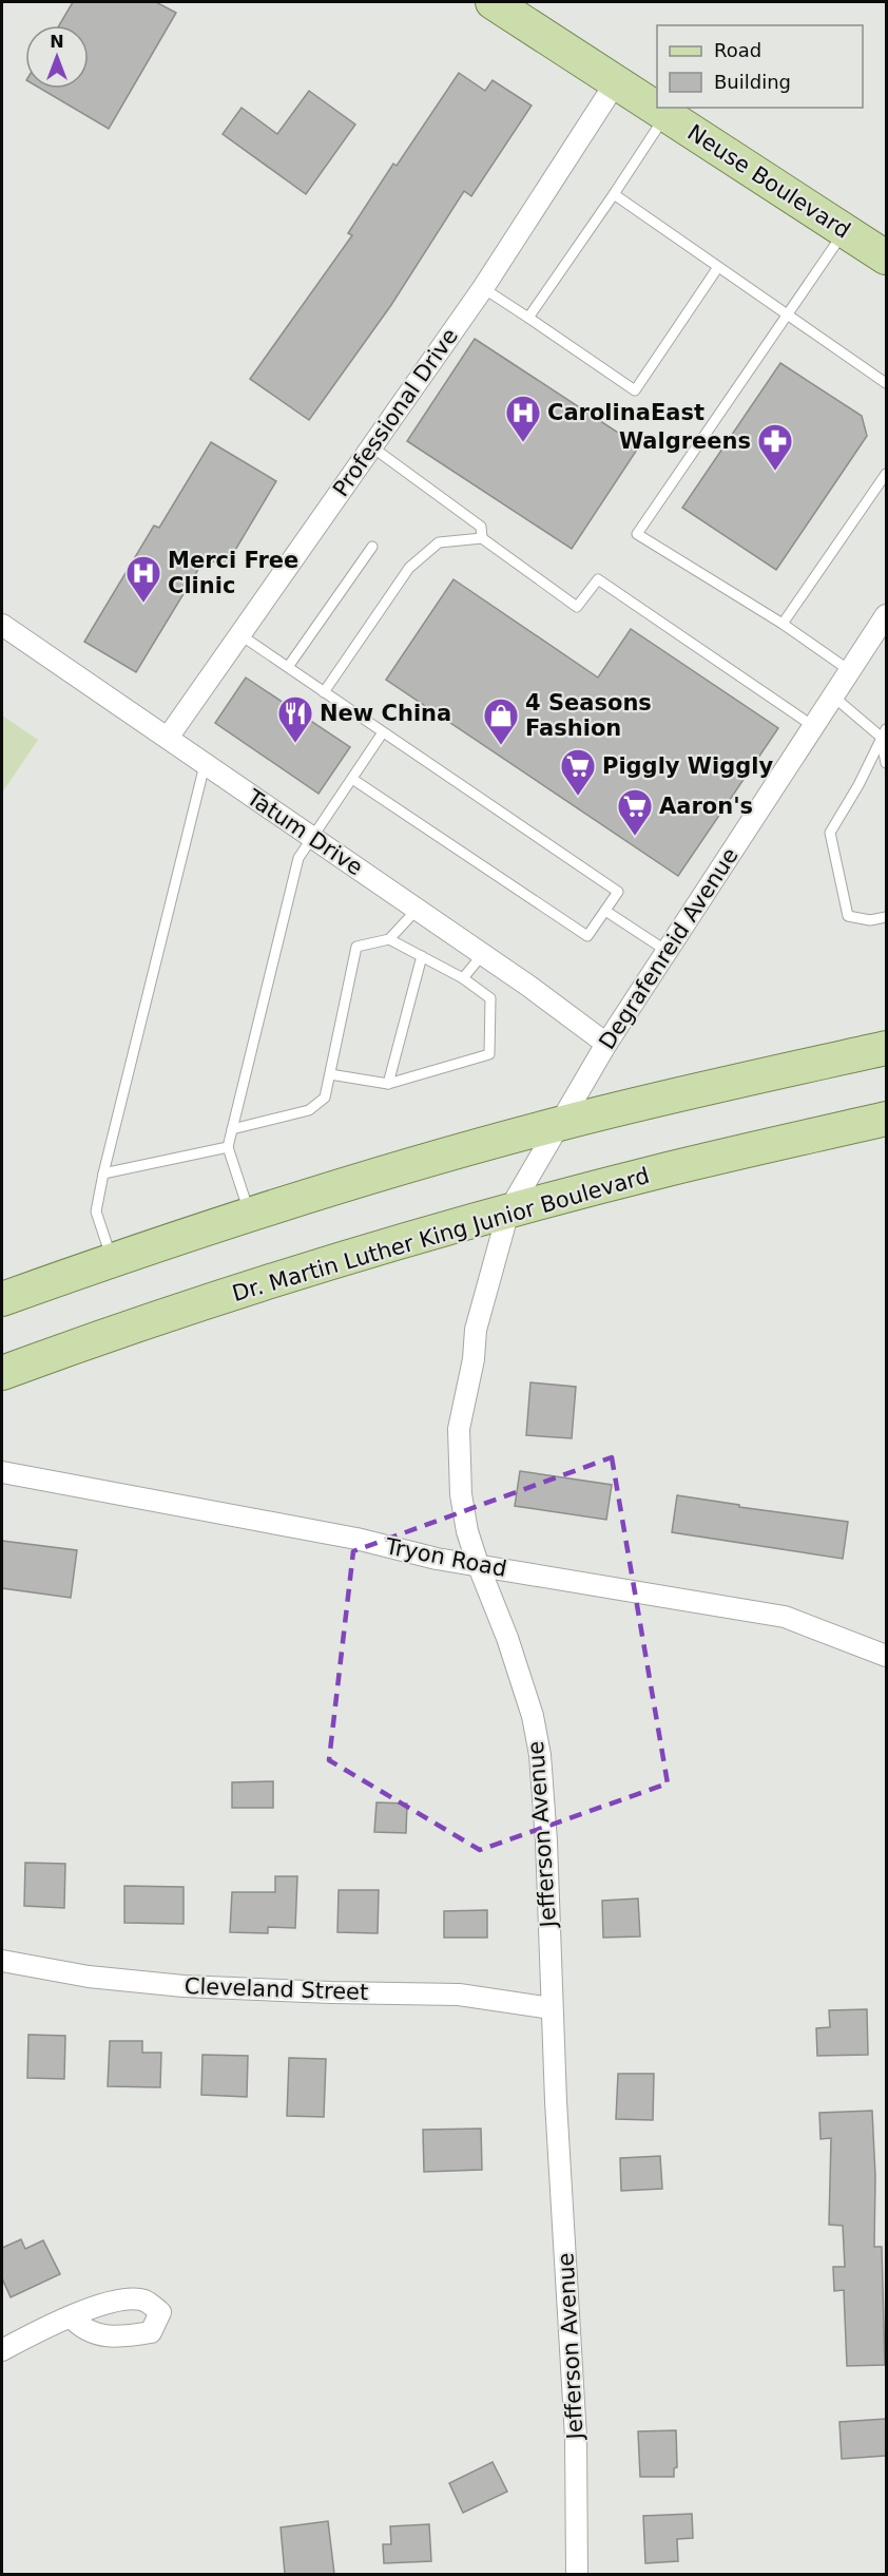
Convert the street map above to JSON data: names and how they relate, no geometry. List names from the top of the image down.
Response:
{
  "streets": {
    "main road": ["Neuse Boulevard", "Dr. Martin Luther King Junior Boulevard"],
    "street": [
      "Professional Drive",
      "Tatum Drive",
      "Degrafenreid Avenue",
      "Tryon Road",
      "Jefferson Avenue",
      "Cleveland Street"
    ]
  },
  "crossings": [
    ["Neuse Boulevard", "Professional Drive"],
    ["Professional Drive", "Tatum Drive"],
    ["Tatum Drive", "Degrafenreid Avenue"],
    ["Degrafenreid Avenue", "Jefferson Avenue"],
    ["Dr. Martin Luther King Junior Boulevard", "Jefferson Avenue"],
    ["Tryon Road", "Jefferson Avenue"],
    ["Jefferson Avenue", "Cleveland Street"]
  ],
  "places": {
    "hospital": ["CarolinaEast", "Merci Free Clinic"],
    "pharmacy": ["Walgreens"],
    "restaurant": ["New China"],
    "shop": ["4 Seasons Fashion"],
    "supermarket": ["Piggly Wiggly", "Aaron's"]
  },
  "legend": ["Road", "Building"],
  "north": "top"
}
